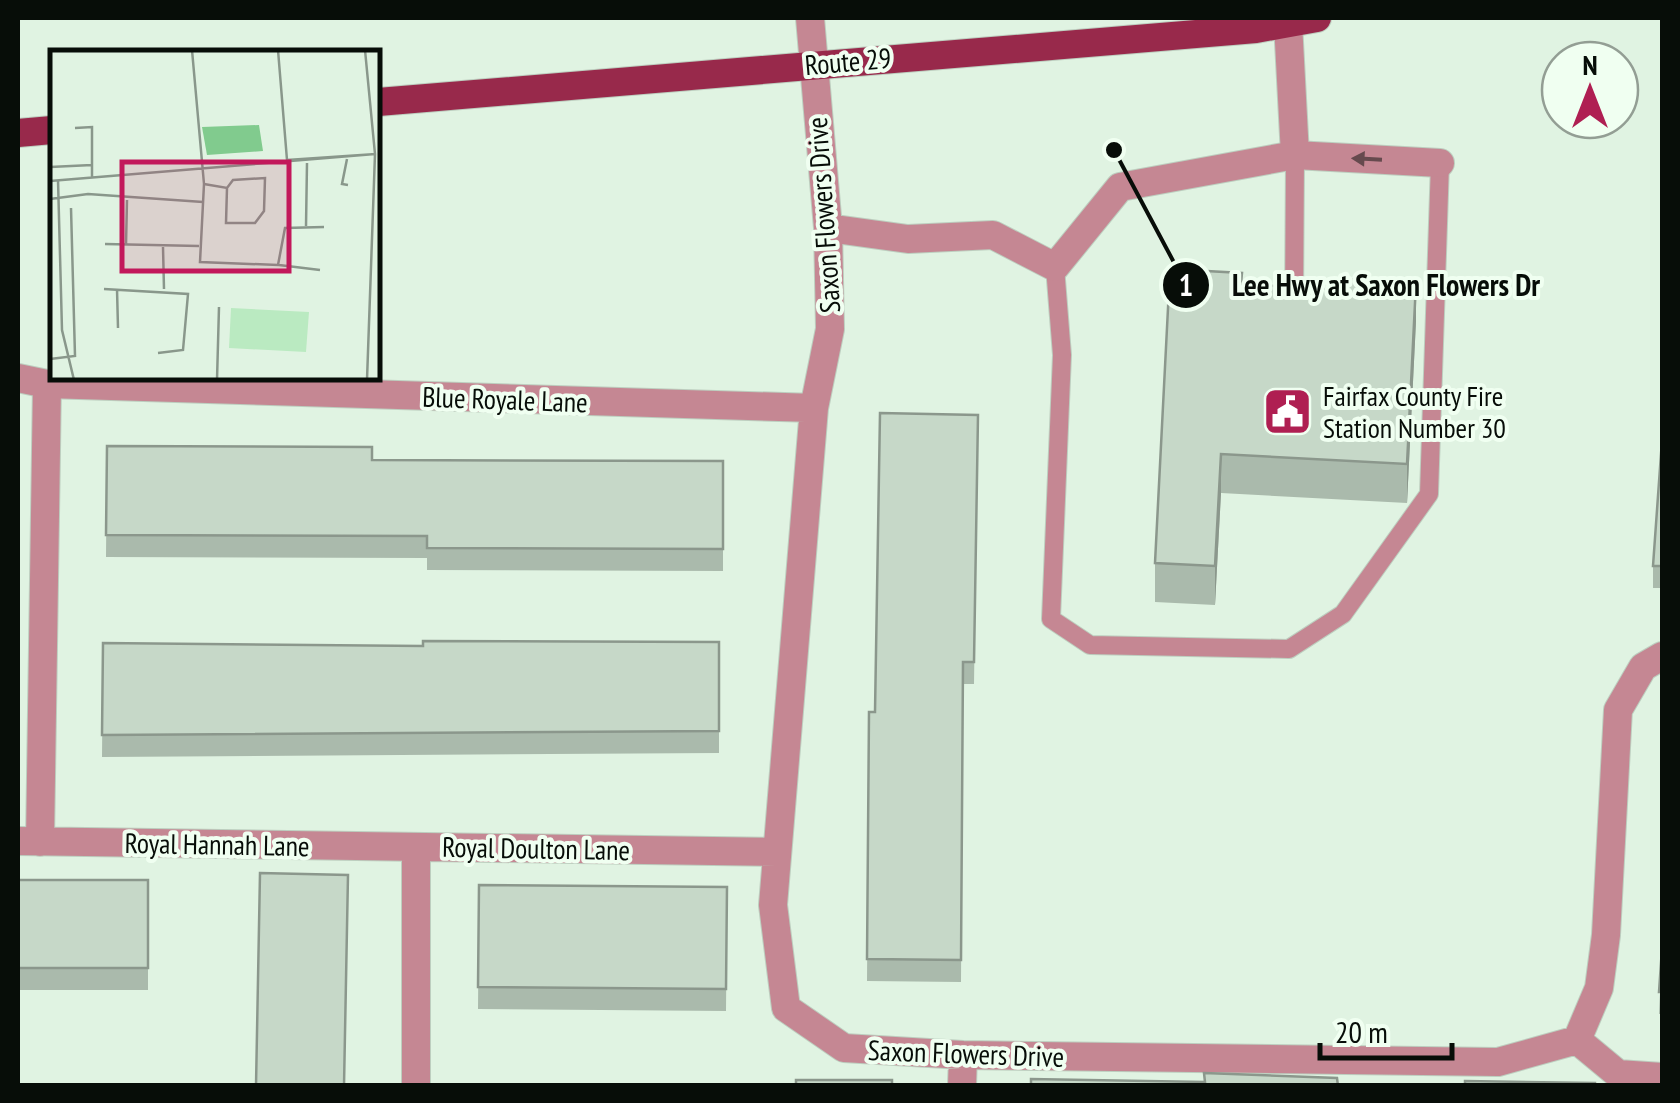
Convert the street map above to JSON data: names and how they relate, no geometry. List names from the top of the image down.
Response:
{
  "streets": {
    "main road": ["Route 29"],
    "street": [
      "Saxon Flowers Drive",
      "Blue Royale Lane",
      "Royal Hannah Lane",
      "Royal Doulton Lane"
    ]
  },
  "crossings": [
    ["Route 29", "Saxon Flowers Drive"],
    ["Saxon Flowers Drive", "Blue Royale Lane"],
    ["Saxon Flowers Drive", "Royal Doulton Lane"],
    ["Royal Hannah Lane", "Royal Doulton Lane"]
  ],
  "places": {
    "other": ["Lee Hwy at Saxon Flowers Dr"],
    "public building": ["Fairfax County Fire Station Number 30"]
  },
  "scale_bar": "20 m",
  "north": "top"
}
